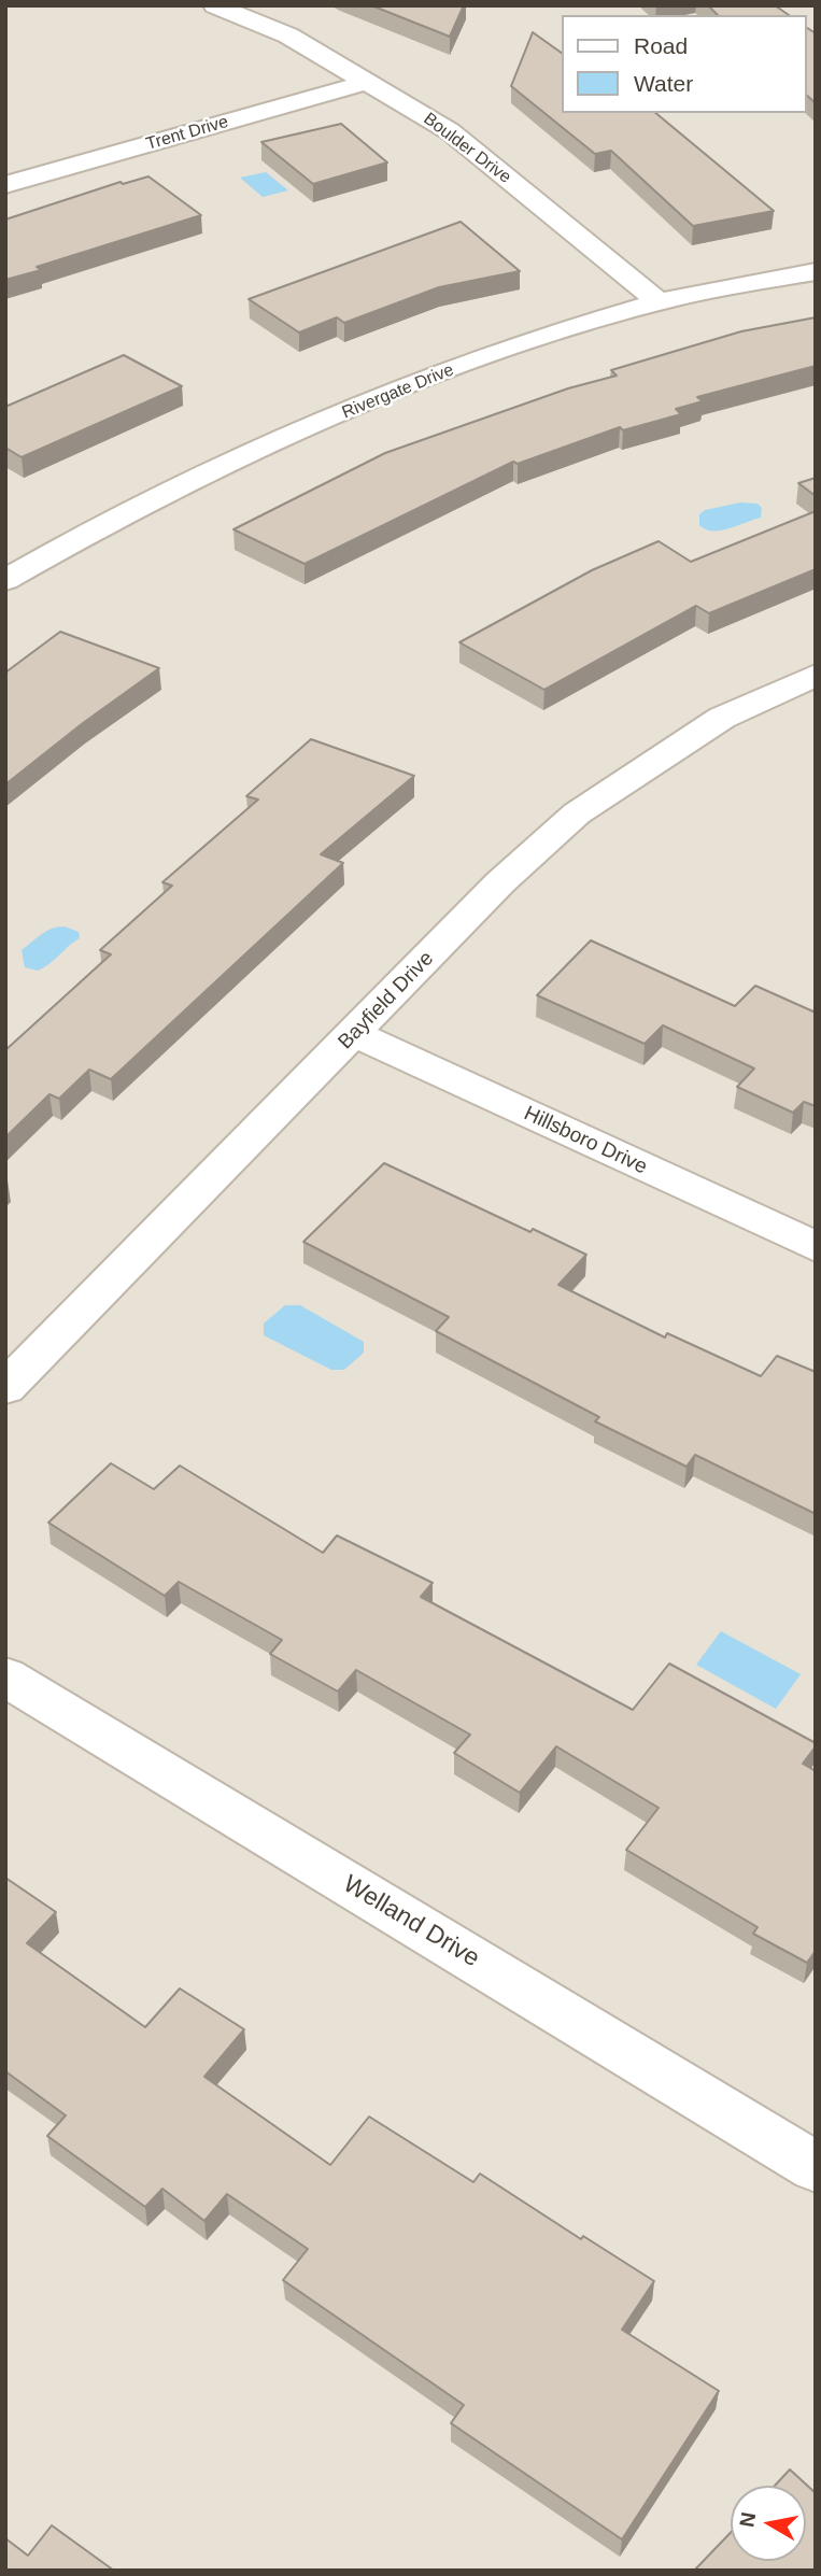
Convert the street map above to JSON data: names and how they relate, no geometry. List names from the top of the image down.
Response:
{
  "streets": {
    "street": [
      "Trent Drive",
      "Boulder Drive",
      "Rivergate Drive",
      "Bayfield Drive",
      "Hillsboro Drive",
      "Welland Drive"
    ]
  },
  "crossings": [
    ["Trent Drive", "Boulder Drive"],
    ["Boulder Drive", "Rivergate Drive"],
    ["Bayfield Drive", "Hillsboro Drive"]
  ],
  "legend": ["Road", "Water"],
  "north": "left"
}
